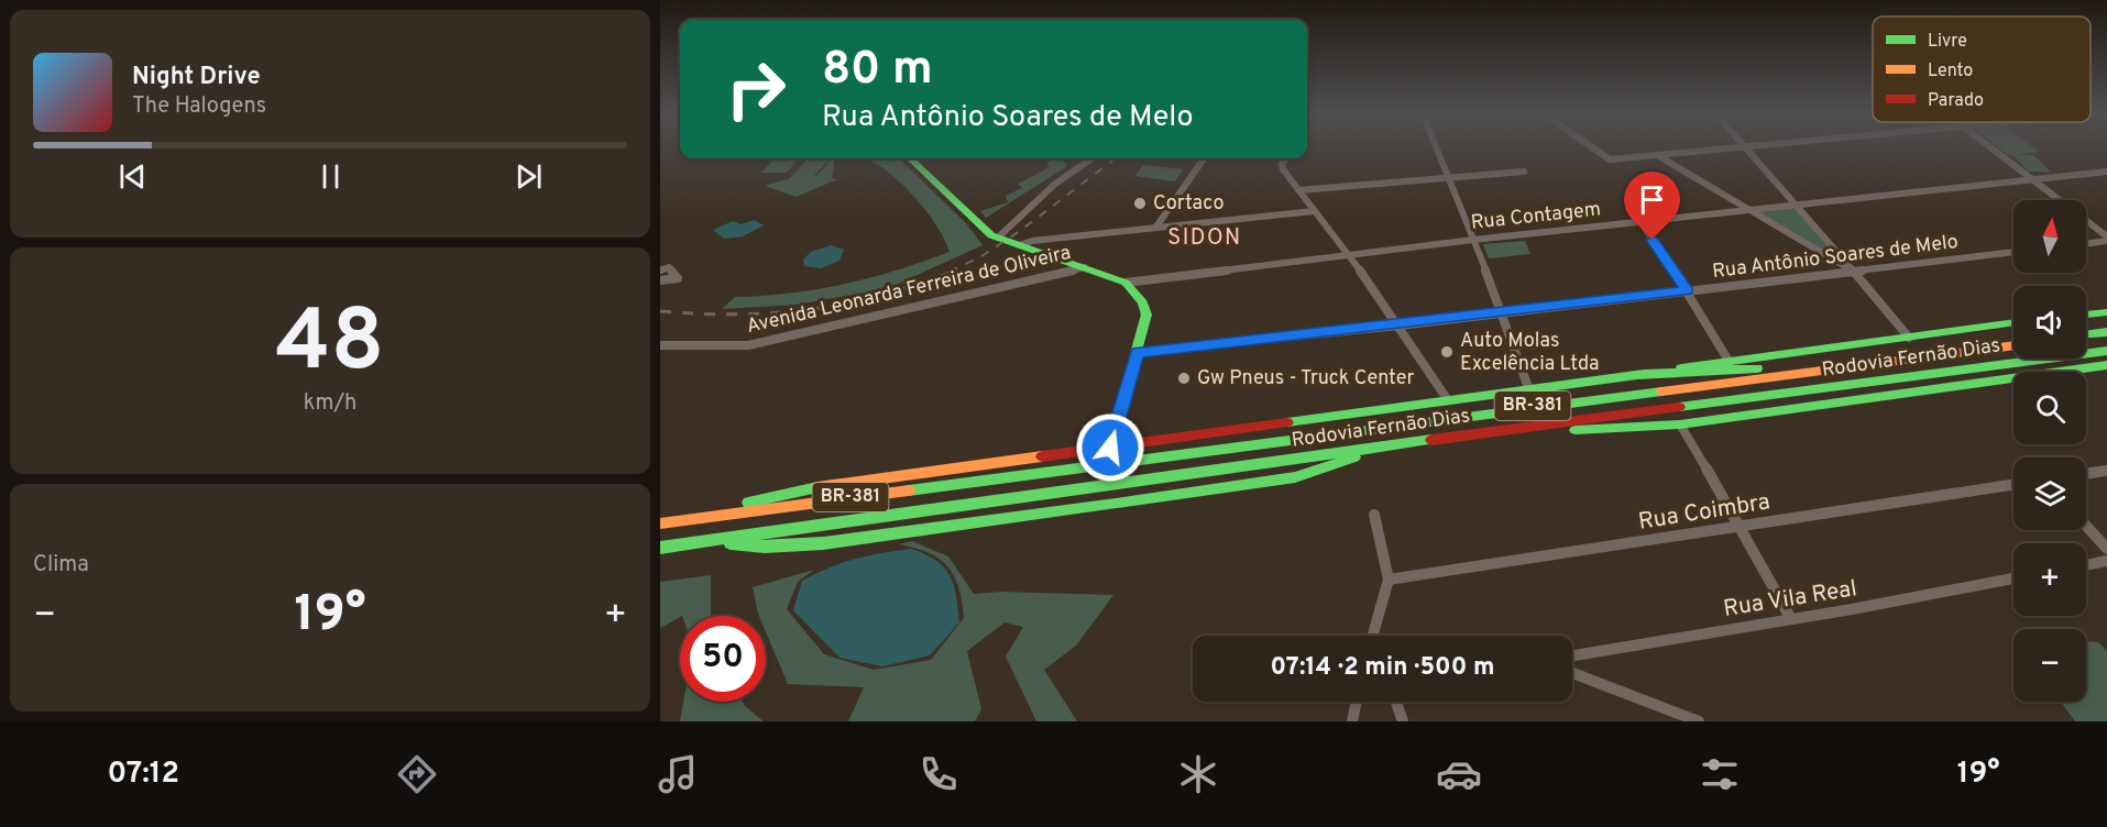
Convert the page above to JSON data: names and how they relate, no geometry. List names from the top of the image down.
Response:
{
  "streets": {
    "main road": ["Rodovia Fernão Dias", "BR-381"],
    "street": [
      "Rua Contagem",
      "Rua Antônio Soares de Melo",
      "Avenida Leonarda Ferreira de Oliveira",
      "Rua Coimbra",
      "Rua Vila Real"
    ]
  },
  "crossings": [
    ["Rodovia Fernão Dias", "BR-381"]
  ],
  "districts": ["SIDON"],
  "places": ["Cortaco", "Auto Molas Excelência Ltda", "Gw Pneus - Truck Center"],
  "legend": ["Livre", "Lento", "Parado"],
  "north": "top",
  "page": {
    "turn": ["80 m", "Rua Antônio Soares de Melo"],
    "song": ["Night Drive", "The Halogens"],
    "map_buttons": ["+", "−"],
    "tile": [
      ["48", "km/h"],
      "Clima"
    ],
    "heat": ["−", "19°", "+"],
    "limit": "50",
    "trip": "07:14 · 2 min · 500 m",
    "tabs": ["07:12", "19°"]
  }
}
